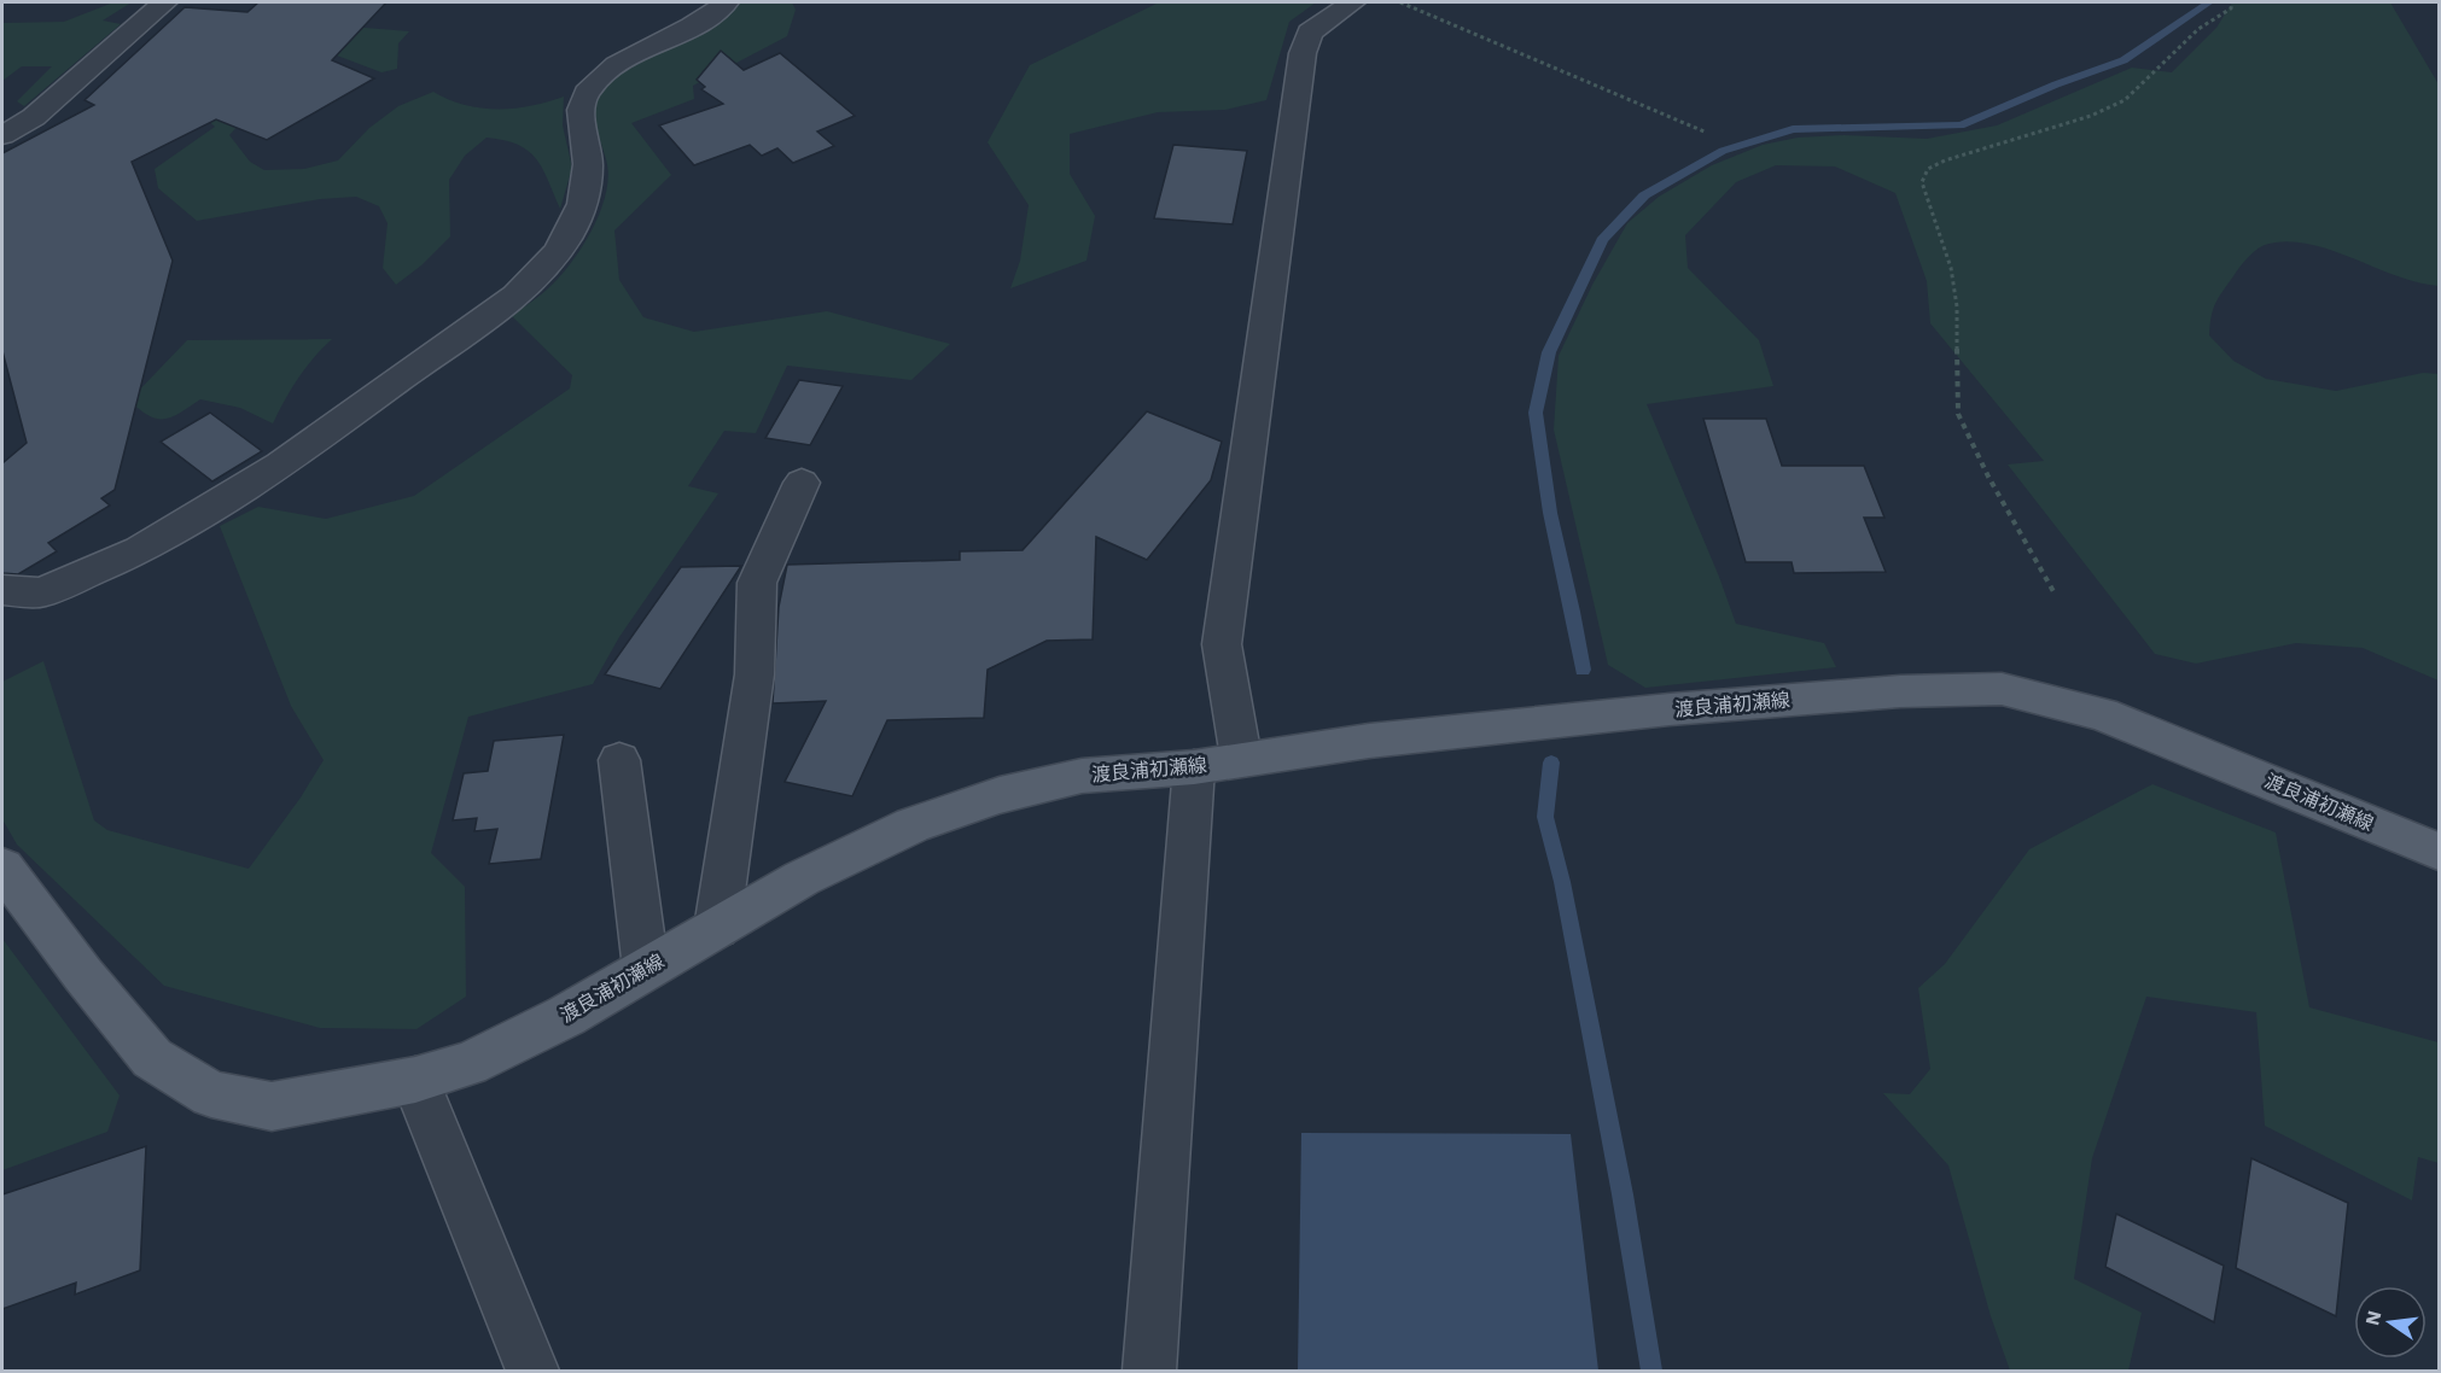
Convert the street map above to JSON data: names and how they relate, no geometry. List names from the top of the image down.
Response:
{
  "streets": {
    "main road": ["渡良浦初瀬線"]
  },
  "north": "left"
}
